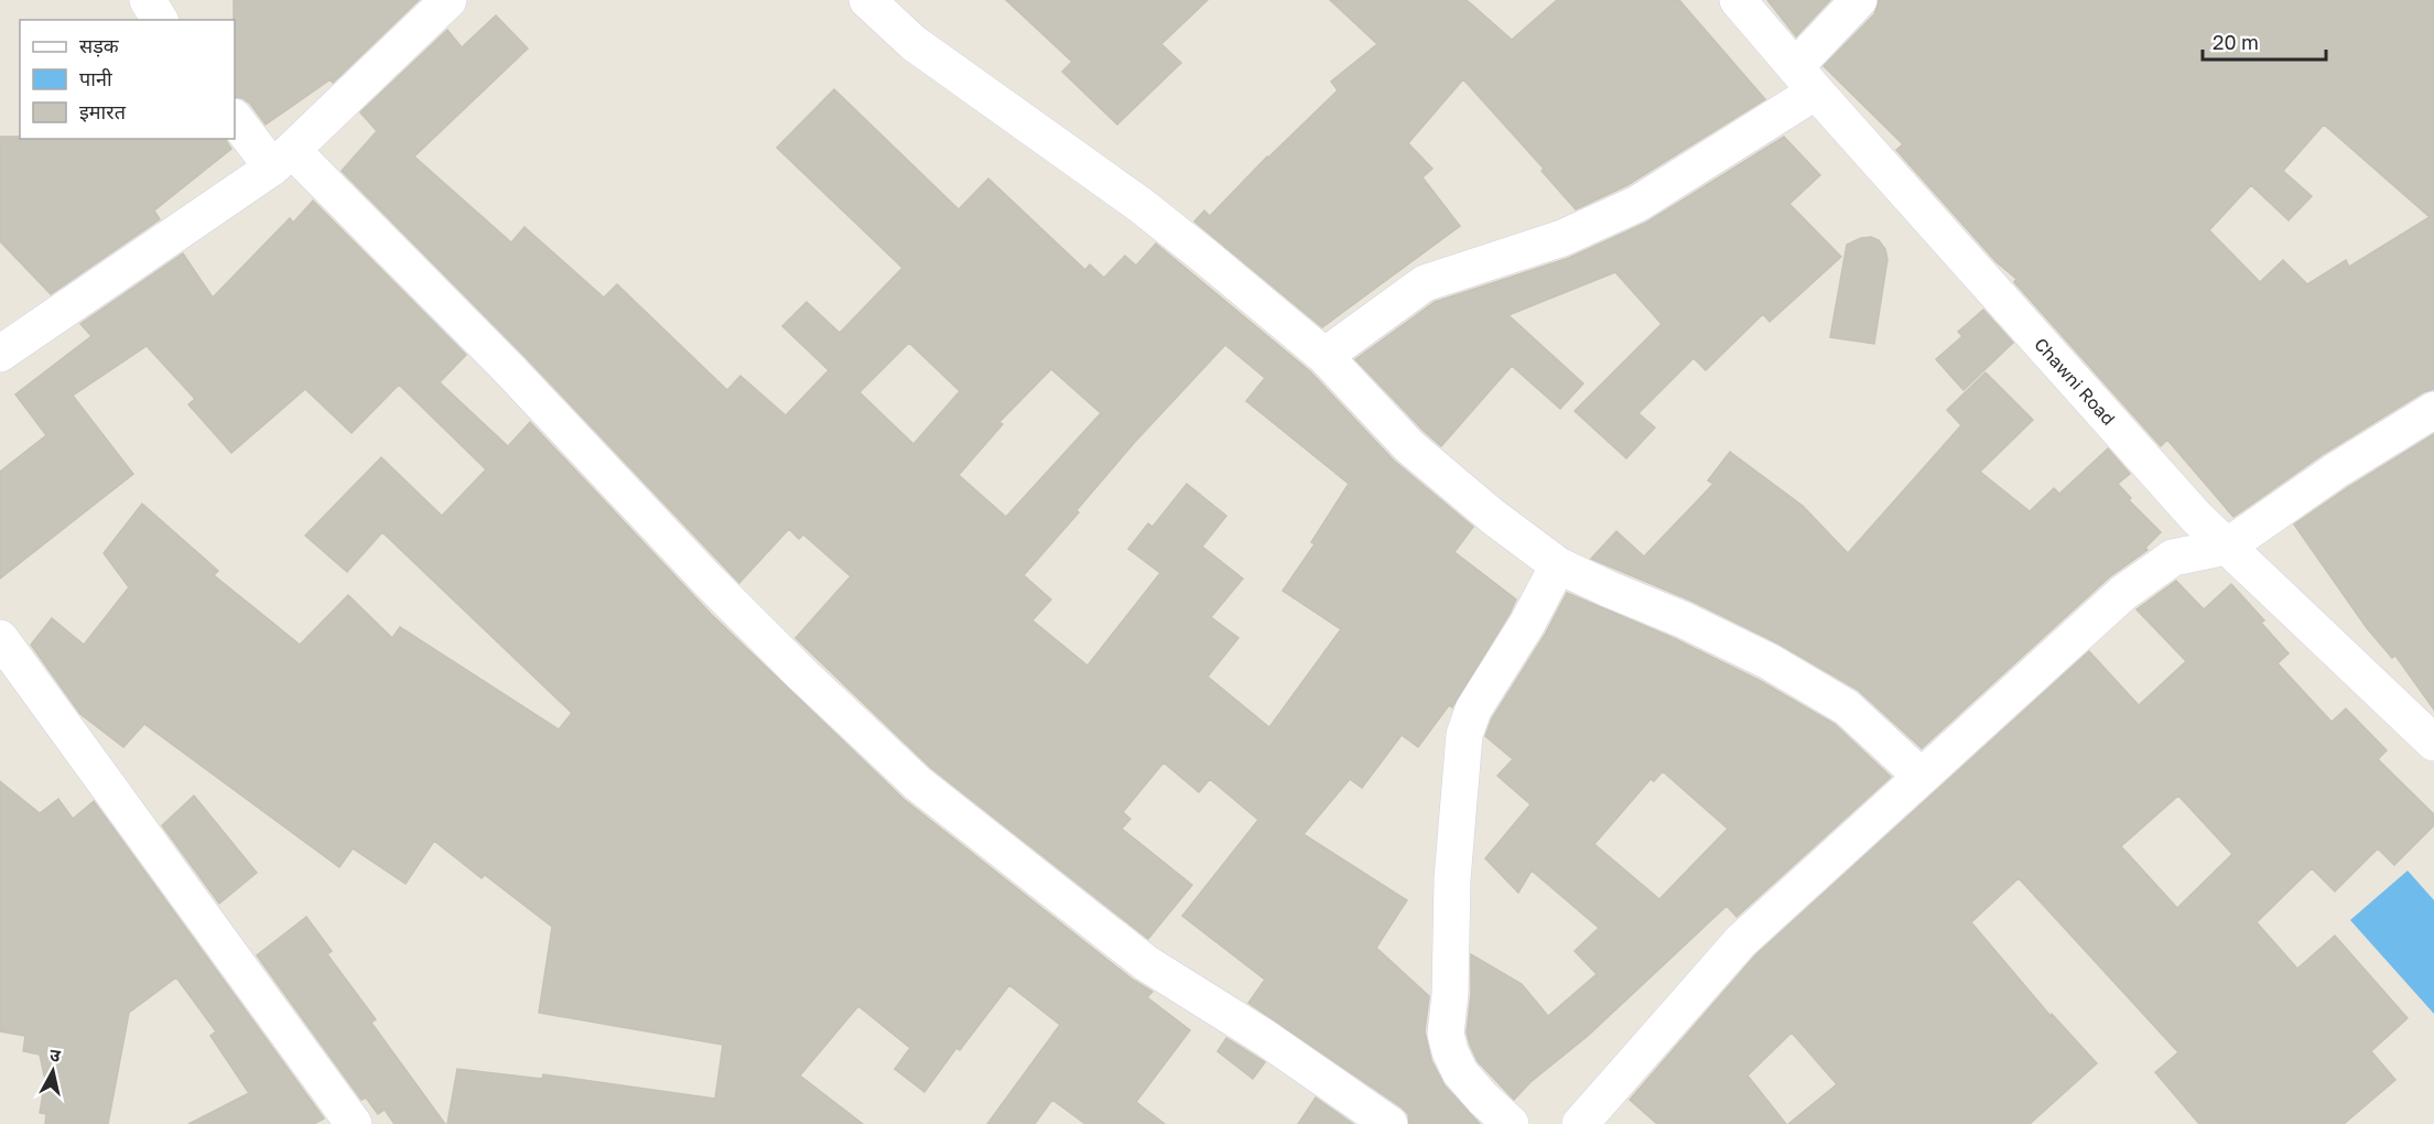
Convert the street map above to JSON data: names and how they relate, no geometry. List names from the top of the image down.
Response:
{
  "streets": {
    "street": ["Chawni Road"]
  },
  "legend": ["सड़क", "पानी", "इमारत"],
  "scale_bar": "20 m",
  "north": "top"
}
